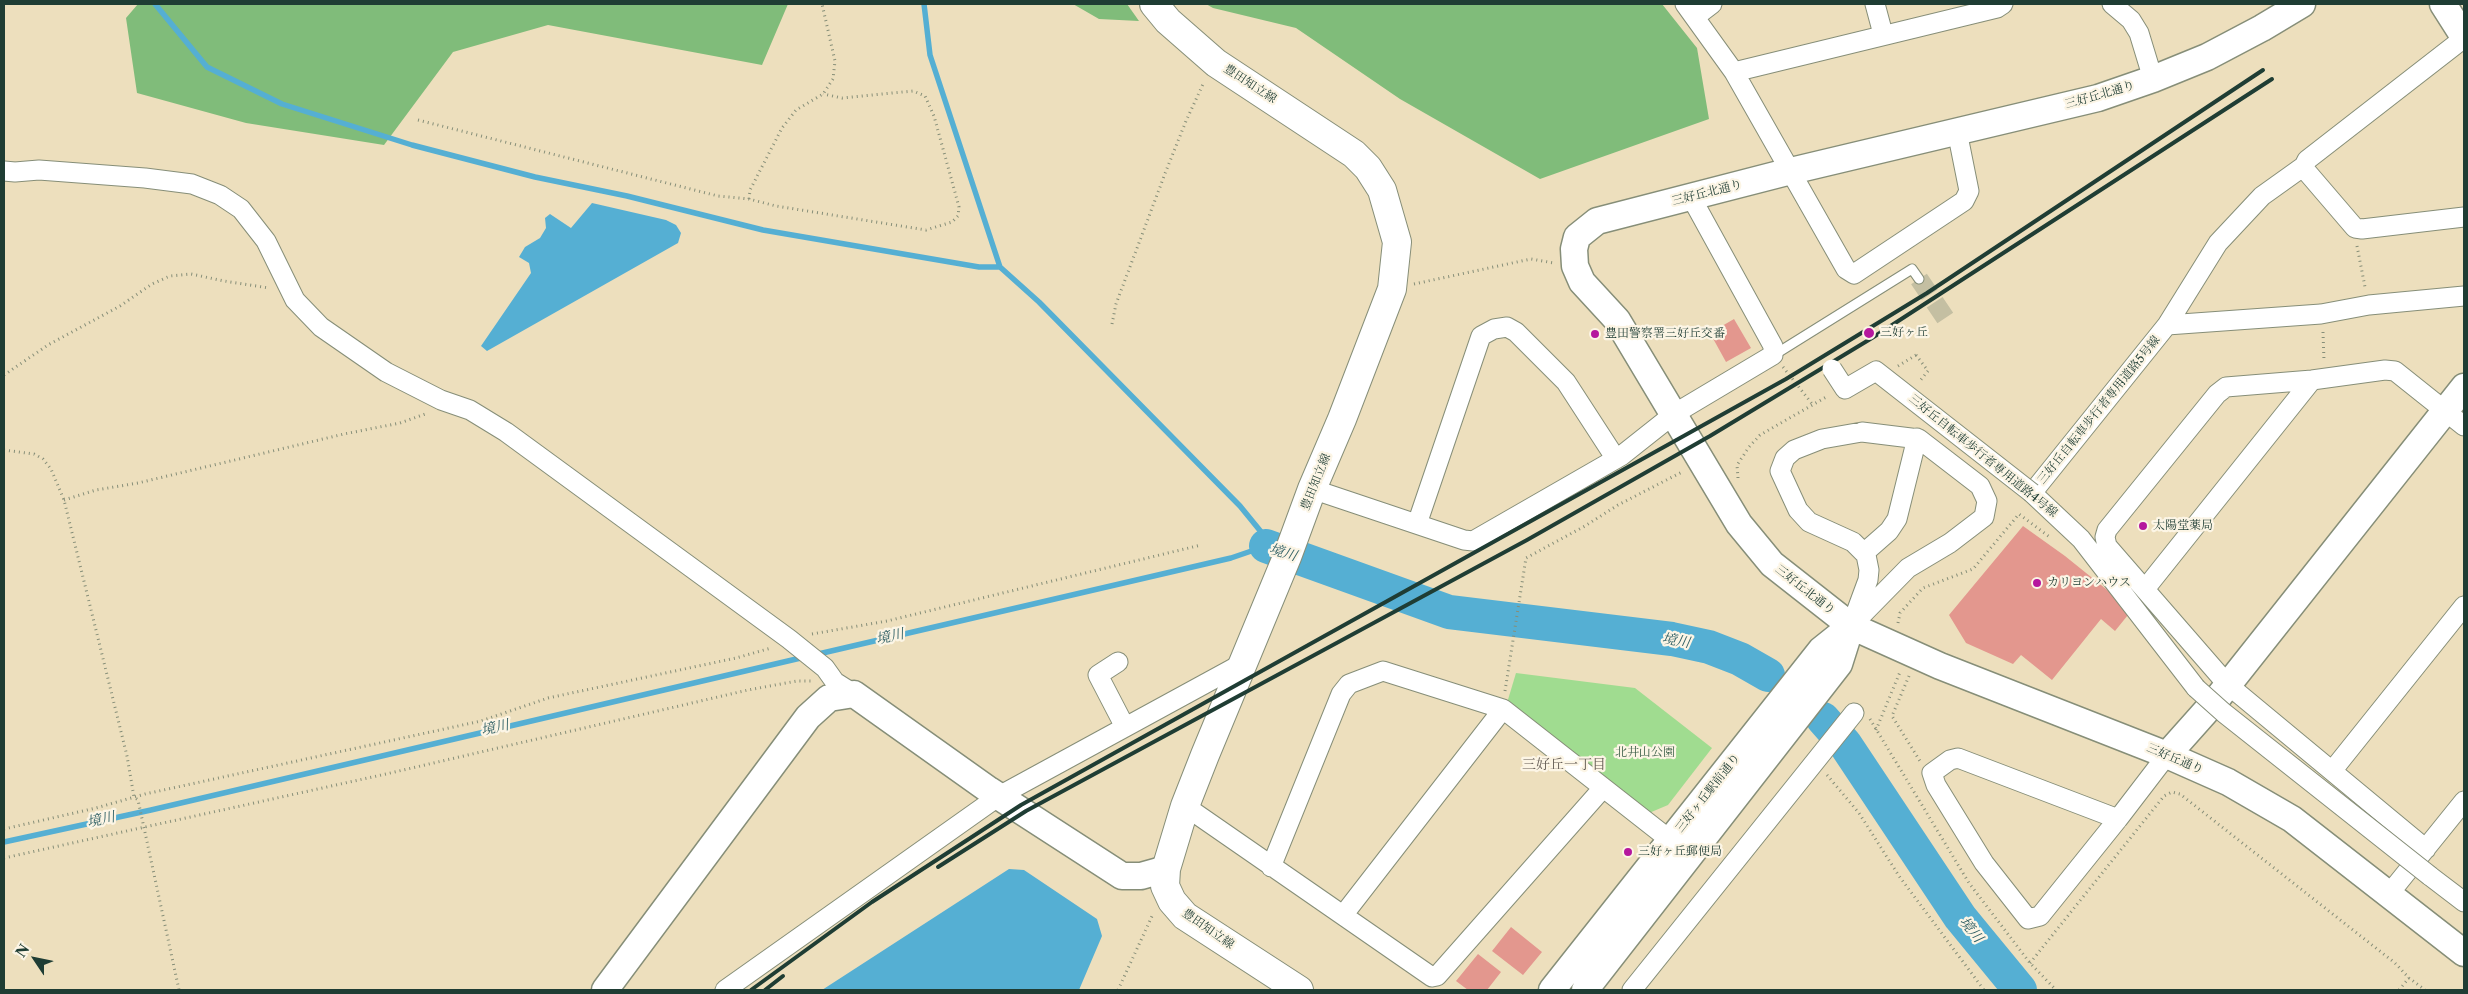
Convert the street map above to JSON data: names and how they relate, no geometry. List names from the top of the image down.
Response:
{
  "streets": {
    "main road": ["豊田知立線"],
    "street": [
      "三好丘北通り",
      "三好丘自転車歩行者専用道路5号線",
      "三好丘自転車歩行者専用道路4号線",
      "三好丘通り",
      "三好ヶ丘駅前通り"
    ]
  },
  "crossings": [
    ["三好丘北通り", "三好丘通り"],
    ["三好丘北通り", "三好ヶ丘駅前通り"],
    ["三好丘自転車歩行者専用道路5号線", "三好丘自転車歩行者専用道路4号線"],
    ["三好丘通り", "三好ヶ丘駅前通り"]
  ],
  "districts": ["三好丘一丁目"],
  "water": ["境川"],
  "parks": ["北井山公園"],
  "places": [
    "三好ヶ丘",
    "豊田警察署三好丘交番",
    "太陽堂薬局",
    "カリヨンハウス",
    "三好ヶ丘郵便局"
  ],
  "north": "top left"
}
